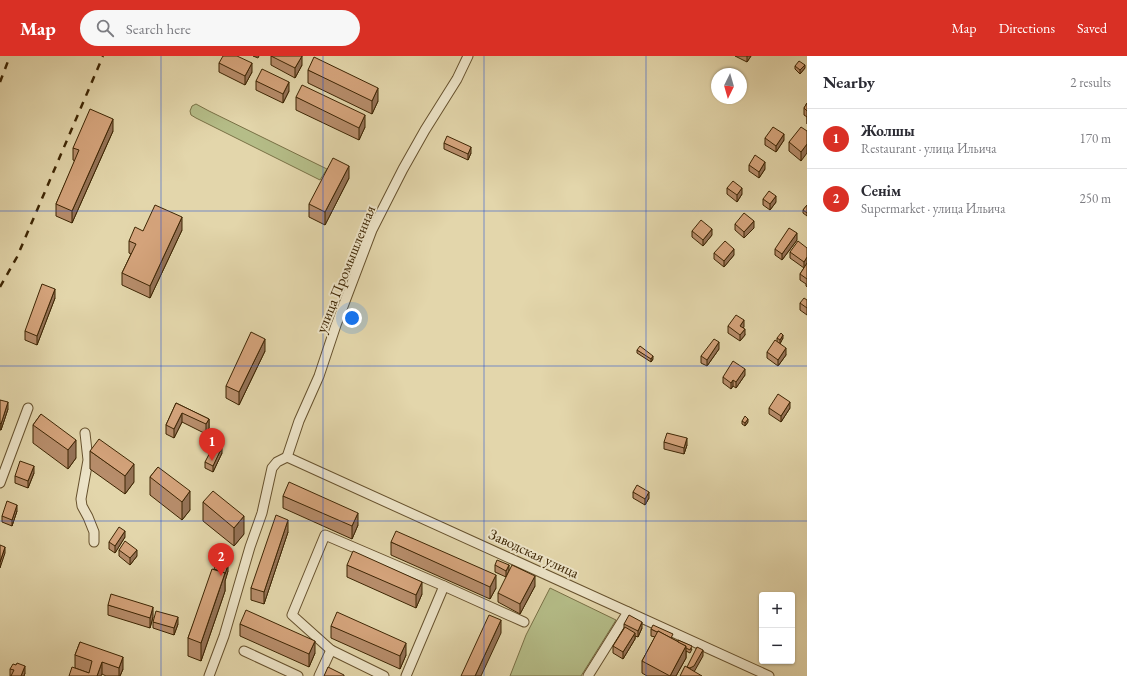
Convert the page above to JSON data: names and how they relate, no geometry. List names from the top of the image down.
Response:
{
  "streets": {
    "street": ["улица Промышленная", "Заводская улица"]
  },
  "crossings": [
    ["улица Промышленная", "Заводская улица"]
  ],
  "north": "bottom",
  "page": {
    "header": "Map",
    "search": "Search here",
    "nav": ["Map", "Directions", "Saved"],
    "heading": ["Nearby", "2 results"],
    "list": [
      {
        "mark": "1",
        "name": "Жолшы",
        "note": "Restaurant · улица Ильича",
        "value": "170 m"
      },
      {
        "mark": "2",
        "name": "Сенiм",
        "note": "Supermarket · улица Ильича",
        "value": "250 m"
      }
    ],
    "pins": ["1", "2"],
    "map_buttons": ["+", "−"]
  }
}
